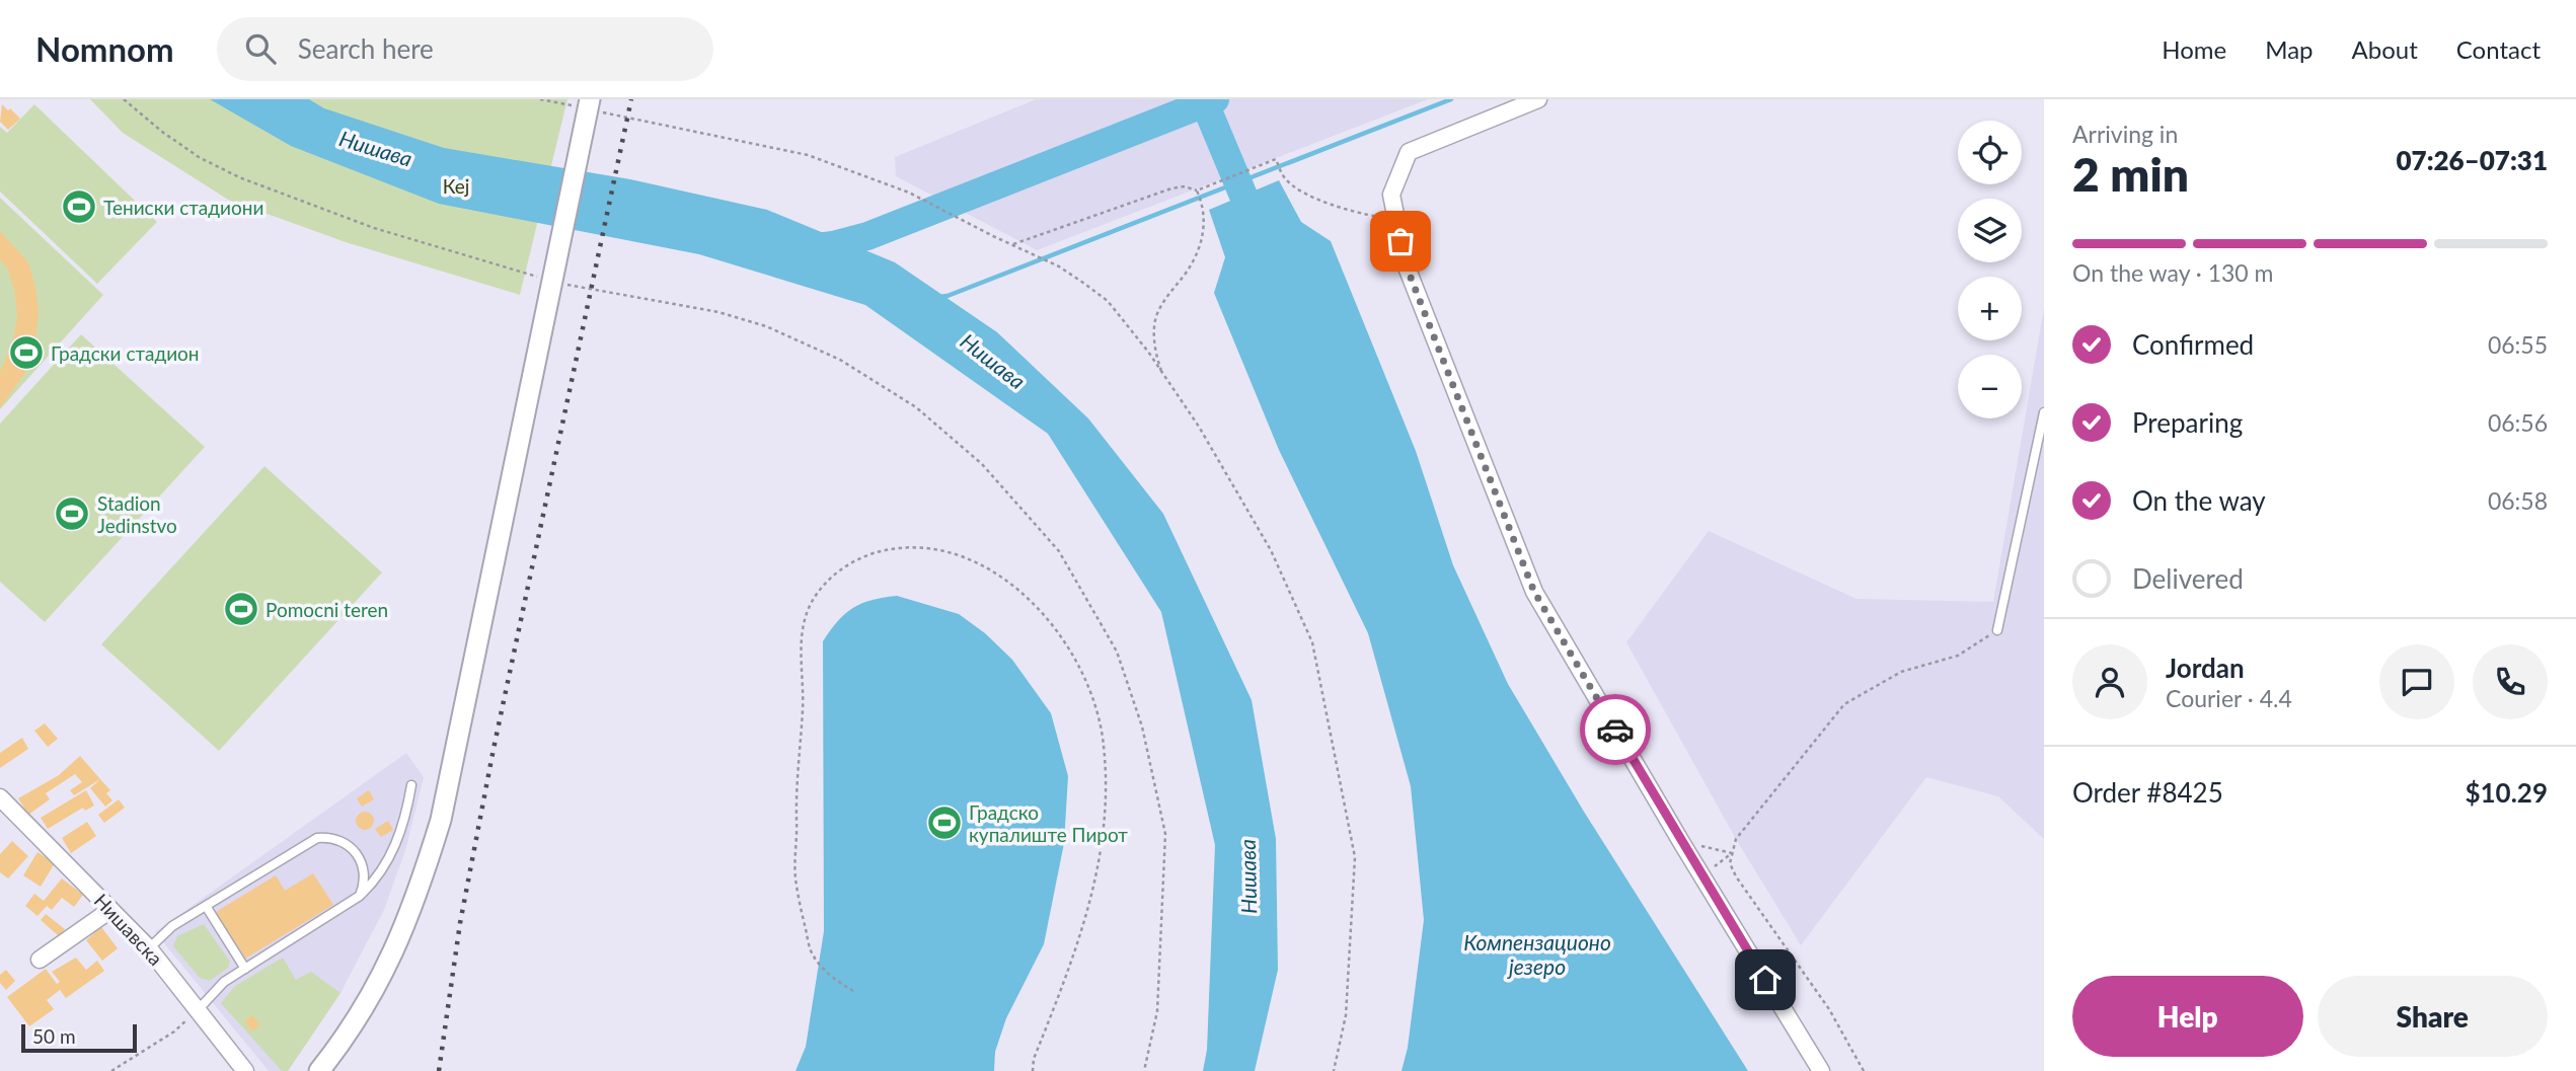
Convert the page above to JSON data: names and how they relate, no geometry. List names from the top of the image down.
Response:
{
  "streets": {
    "street": ["Нишавска"]
  },
  "water": ["Нишава", "Компензационо језеро"],
  "parks": ["Кеј"],
  "places": {
    "sports": [
      "Тениски стадиони",
      "Градски стадион",
      "Stadion Jedinstvo",
      "Pomocni teren",
      "Градско купалиште Пирот"
    ]
  },
  "scale_bar": "50 m",
  "page": {
    "header": "Nomnom",
    "search": "Search here",
    "nav": [
      "Home",
      "Map",
      "About",
      "Contact"
    ],
    "heading": ["2 min", "Arriving in", "07:26–07:31"],
    "panel": [
      "Jordan",
      "Courier · 4.4",
      "Order #8425",
      "$10.29"
    ],
    "map_buttons": ["+", "−"],
    "bar": "On the way · 130 m",
    "list": [
      ["Confirmed", "06:55"],
      ["Preparing", "06:56"],
      ["On the way", "06:58"],
      "Delivered"
    ],
    "buttons": ["Help", "Share"],
    "scale": "50 m"
  }
}
